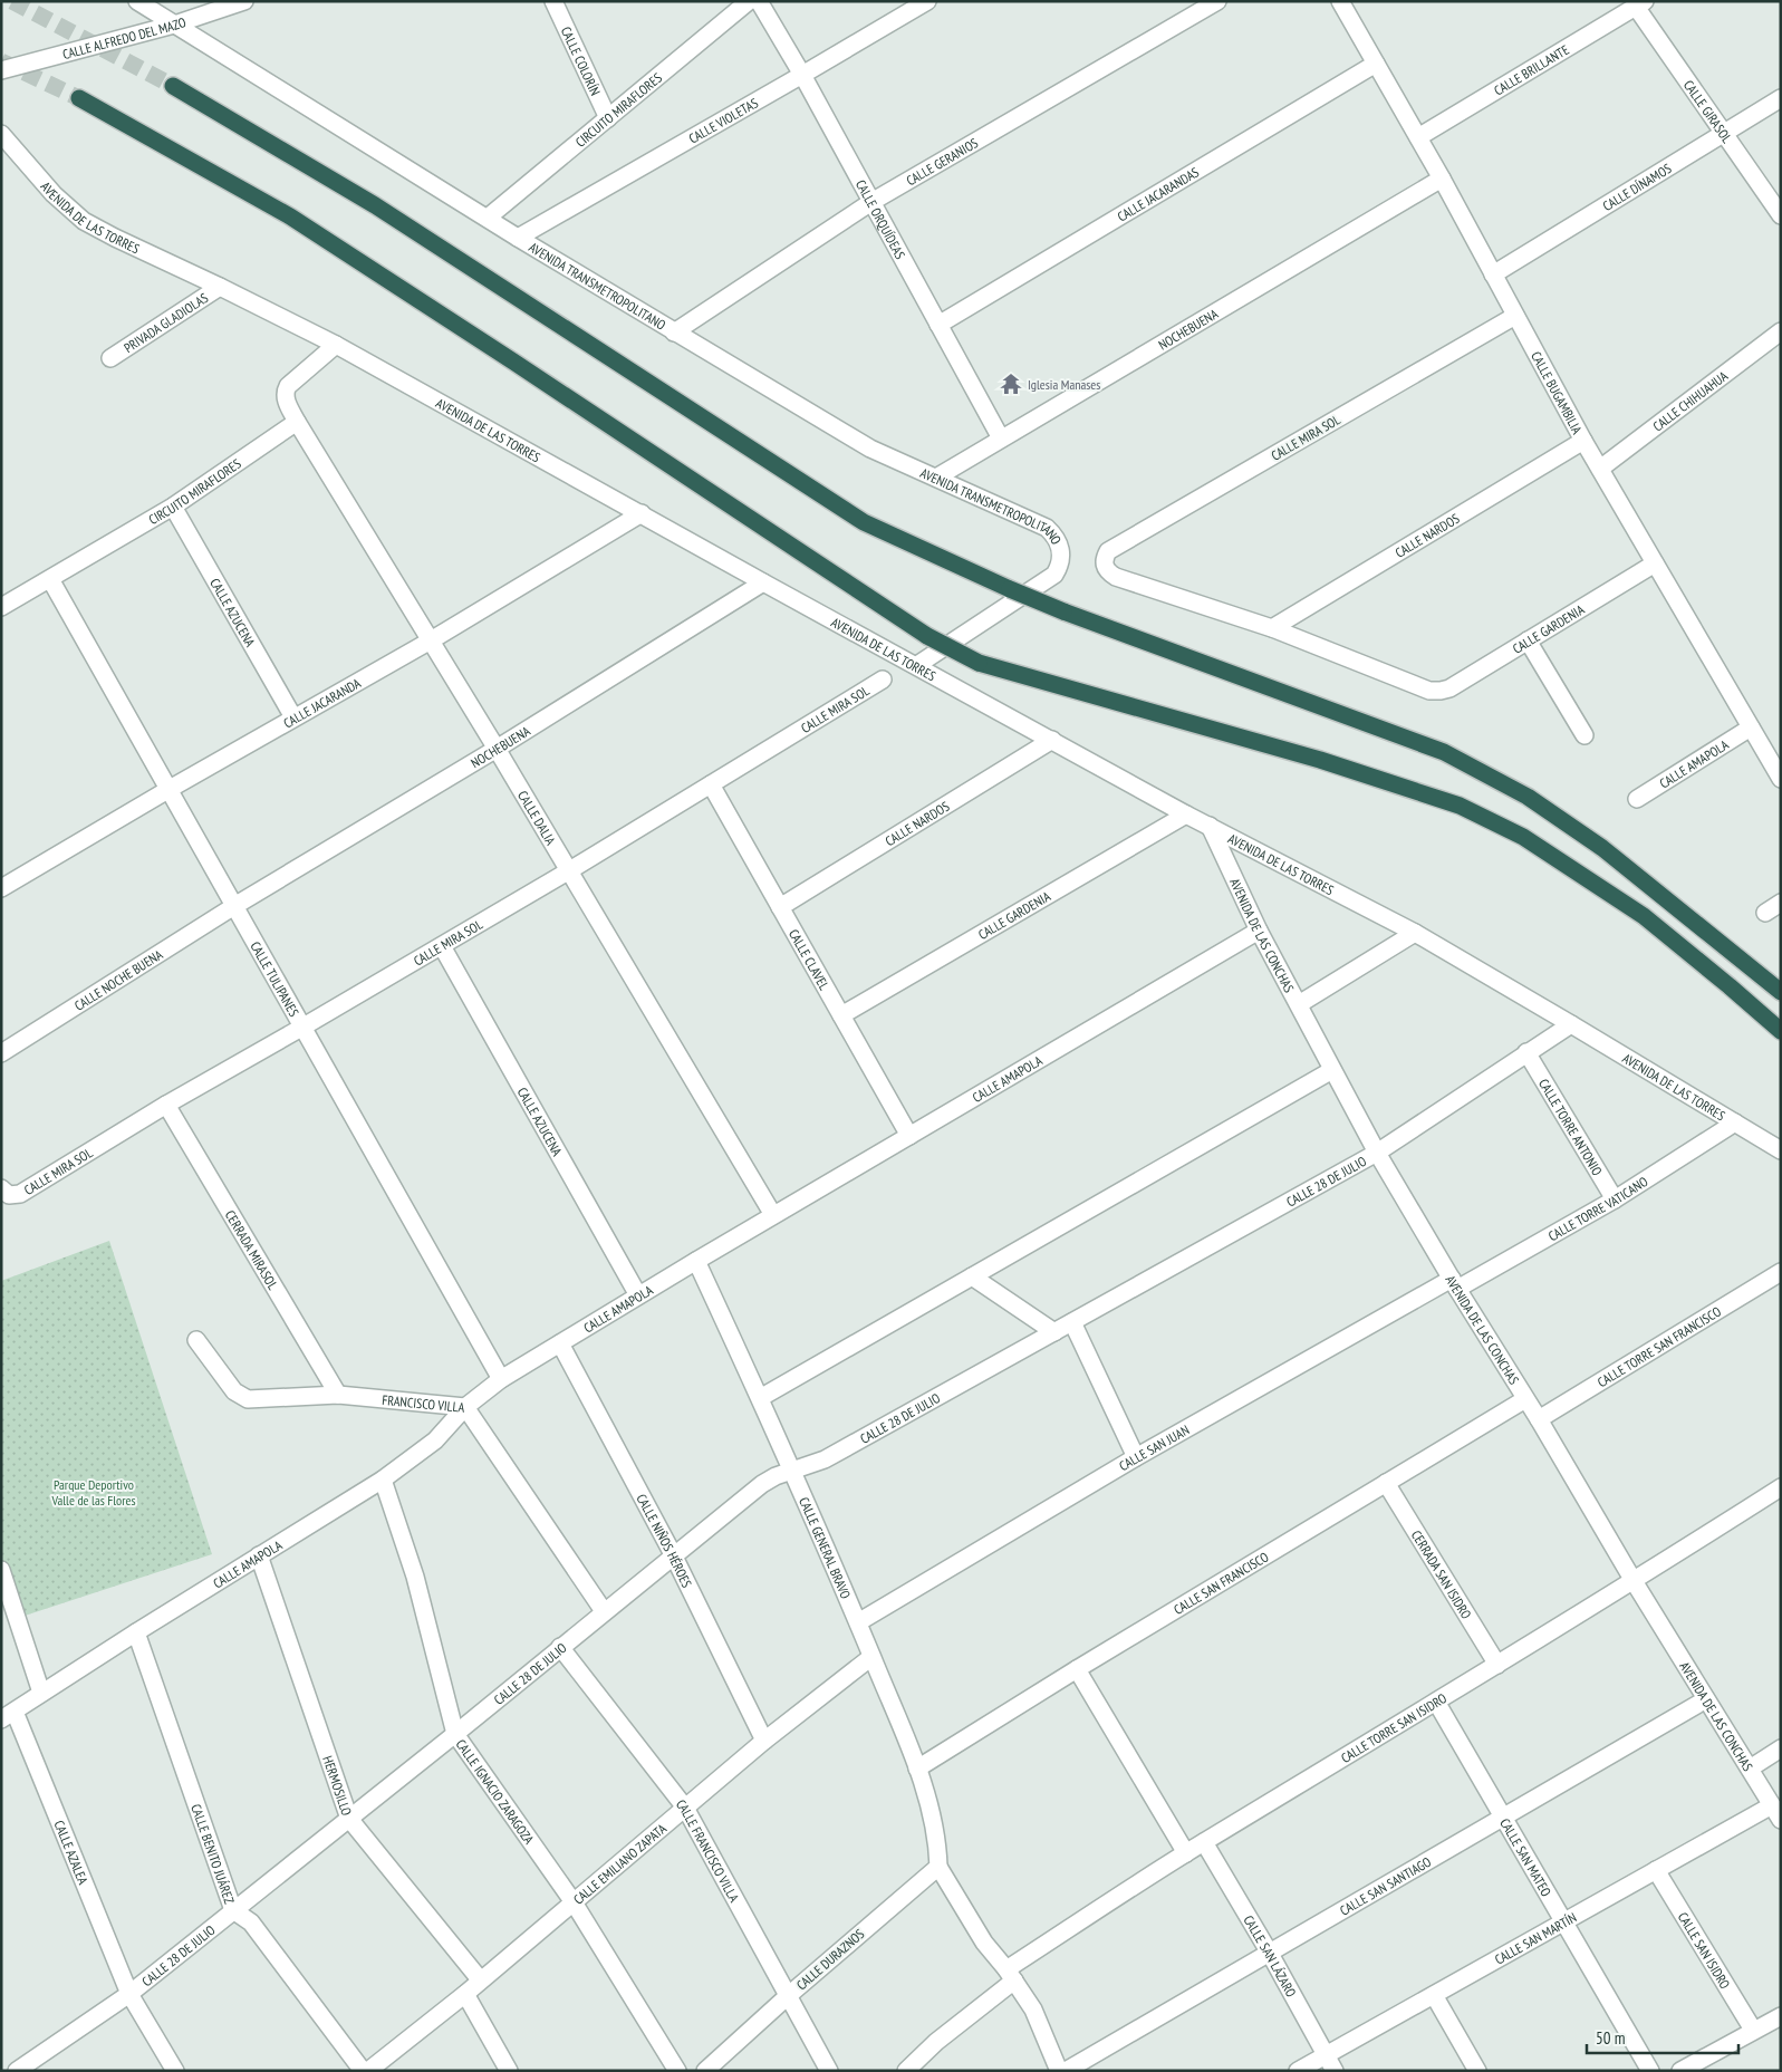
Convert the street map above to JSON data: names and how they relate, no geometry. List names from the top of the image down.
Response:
{
  "streets": {
    "street": [
      "CALLE ALFREDO DEL MAZO",
      "CALLE COLORÍN",
      "CALLE BRILLANTE",
      "CIRCUITO MIRAFLORES",
      "CALLE GIRASOL",
      "CALLE VIOLETAS",
      "CALLE GERANIOS",
      "CALLE DÍNAMOS",
      "CALLE JACARANDAS",
      "AVENIDA DE LAS TORRES",
      "CALLE ORQUÍDEAS",
      "AVENIDA TRANSMETROPOLITANO",
      "PRIVADA GLADIOLAS",
      "NOCHEBUENA",
      "CALLE BUGAMBILIA",
      "CALLE CHIHUAHUA",
      "CALLE MIRA SOL",
      "CALLE NARDOS",
      "CALLE AZUCENA",
      "CALLE GARDENIA",
      "CALLE JACARANDA",
      "CALLE AMAPOLA",
      "CALLE DALIA",
      "AVENIDA DE LAS CONCHAS",
      "CALLE CLAVEL",
      "CALLE NOCHE BUENA",
      "CALLE TULIPANES",
      "CALLE TORRE ANTONIO",
      "CALLE 28 DE JULIO",
      "CALLE TORRE VATICANO",
      "CERRADA MIRASOL",
      "CALLE TORRE SAN FRANCISCO",
      "FRANCISCO VILLA",
      "CALLE SAN JUAN",
      "CALLE NIÑOS HÉROES",
      "CALLE GENERAL BRAVO",
      "CERRADA SAN ISIDRO",
      "CALLE SAN FRANCISCO",
      "CALLE TORRE SAN ISIDRO",
      "HERMOSILLO",
      "CALLE IGNACIO ZARAGOZA",
      "CALLE FRANCISCO VILLA",
      "CALLE AZALEA",
      "CALLE BENITO JUÁREZ",
      "CALLE SAN MATEO",
      "CALLE EMILIANO ZAPATA",
      "CALLE SAN SANTIAGO",
      "CALLE SAN MARTÍN",
      "CALLE SAN ISIDRO",
      "CALLE SAN LÁZARO",
      "CALLE DURAZNOS"
    ]
  },
  "crossings": [
    ["CALLE ALFREDO DEL MAZO", "AVENIDA TRANSMETROPOLITANO"],
    ["CALLE COLORÍN", "CIRCUITO MIRAFLORES"],
    ["CALLE BRILLANTE", "CALLE GIRASOL"],
    ["CALLE BRILLANTE", "CALLE BUGAMBILIA"],
    ["CIRCUITO MIRAFLORES", "AVENIDA TRANSMETROPOLITANO"],
    ["CIRCUITO MIRAFLORES", "CALLE AZUCENA"],
    ["CIRCUITO MIRAFLORES", "CALLE DALIA"],
    ["CIRCUITO MIRAFLORES", "CALLE TULIPANES"],
    ["CALLE GIRASOL", "CALLE DÍNAMOS"],
    ["CALLE VIOLETAS", "CALLE ORQUÍDEAS"],
    ["CALLE VIOLETAS", "AVENIDA TRANSMETROPOLITANO"],
    ["CALLE GERANIOS", "CALLE ORQUÍDEAS"],
    ["CALLE GERANIOS", "AVENIDA TRANSMETROPOLITANO"],
    ["CALLE DÍNAMOS", "CALLE BUGAMBILIA"],
    ["CALLE JACARANDAS", "CALLE ORQUÍDEAS"],
    ["CALLE JACARANDAS", "CALLE BUGAMBILIA"],
    ["AVENIDA DE LAS TORRES", "AVENIDA TRANSMETROPOLITANO"],
    ["AVENIDA DE LAS TORRES", "PRIVADA GLADIOLAS"],
    ["AVENIDA DE LAS TORRES", "NOCHEBUENA"],
    ["AVENIDA DE LAS TORRES", "CALLE NARDOS"],
    ["AVENIDA DE LAS TORRES", "CALLE GARDENIA"],
    ["AVENIDA DE LAS TORRES", "CALLE JACARANDA"],
    ["AVENIDA DE LAS TORRES", "AVENIDA DE LAS CONCHAS"],
    ["AVENIDA DE LAS TORRES", "CALLE 28 DE JULIO"],
    ["AVENIDA DE LAS TORRES", "CALLE TORRE VATICANO"],
    ["CALLE ORQUÍDEAS", "NOCHEBUENA"],
    ["AVENIDA TRANSMETROPOLITANO", "NOCHEBUENA"],
    ["NOCHEBUENA", "CALLE BUGAMBILIA"],
    ["NOCHEBUENA", "CALLE DALIA"],
    ["NOCHEBUENA", "CALLE NOCHE BUENA"],
    ["NOCHEBUENA", "CALLE TULIPANES"],
    ["CALLE BUGAMBILIA", "CALLE CHIHUAHUA"],
    ["CALLE BUGAMBILIA", "CALLE MIRA SOL"],
    ["CALLE BUGAMBILIA", "CALLE NARDOS"],
    ["CALLE BUGAMBILIA", "CALLE GARDENIA"],
    ["CALLE BUGAMBILIA", "CALLE AMAPOLA"],
    ["CALLE MIRA SOL", "CALLE NARDOS"],
    ["CALLE MIRA SOL", "CALLE AZUCENA"],
    ["CALLE MIRA SOL", "CALLE GARDENIA"],
    ["CALLE MIRA SOL", "CALLE DALIA"],
    ["CALLE MIRA SOL", "CALLE CLAVEL"],
    ["CALLE MIRA SOL", "CALLE TULIPANES"],
    ["CALLE MIRA SOL", "CERRADA MIRASOL"],
    ["CALLE NARDOS", "CALLE GARDENIA"],
    ["CALLE NARDOS", "CALLE CLAVEL"],
    ["CALLE AZUCENA", "CALLE JACARANDA"],
    ["CALLE AZUCENA", "CALLE AMAPOLA"],
    ["CALLE GARDENIA", "CALLE CLAVEL"],
    ["CALLE JACARANDA", "CALLE DALIA"],
    ["CALLE JACARANDA", "CALLE TULIPANES"],
    ["CALLE AMAPOLA", "CALLE DALIA"],
    ["CALLE AMAPOLA", "AVENIDA DE LAS CONCHAS"],
    ["CALLE AMAPOLA", "CALLE CLAVEL"],
    ["CALLE AMAPOLA", "CALLE TULIPANES"],
    ["CALLE AMAPOLA", "FRANCISCO VILLA"],
    ["CALLE AMAPOLA", "CALLE NIÑOS HÉROES"],
    ["CALLE AMAPOLA", "CALLE GENERAL BRAVO"],
    ["CALLE AMAPOLA", "HERMOSILLO"],
    ["CALLE AMAPOLA", "CALLE IGNACIO ZARAGOZA"],
    ["CALLE AMAPOLA", "CALLE AZALEA"],
    ["CALLE AMAPOLA", "CALLE BENITO JUÁREZ"],
    ["AVENIDA DE LAS CONCHAS", "CALLE 28 DE JULIO"],
    ["AVENIDA DE LAS CONCHAS", "CALLE TORRE VATICANO"],
    ["AVENIDA DE LAS CONCHAS", "CALLE TORRE SAN FRANCISCO"],
    ["AVENIDA DE LAS CONCHAS", "CALLE SAN JUAN"],
    ["AVENIDA DE LAS CONCHAS", "CALLE SAN FRANCISCO"],
    ["AVENIDA DE LAS CONCHAS", "CALLE TORRE SAN ISIDRO"],
    ["AVENIDA DE LAS CONCHAS", "CALLE SAN SANTIAGO"],
    ["AVENIDA DE LAS CONCHAS", "CALLE SAN MARTÍN"],
    ["CALLE NOCHE BUENA", "CALLE TULIPANES"],
    ["CALLE TORRE ANTONIO", "CALLE 28 DE JULIO"],
    ["CALLE TORRE ANTONIO", "CALLE TORRE VATICANO"],
    ["CALLE 28 DE JULIO", "FRANCISCO VILLA"],
    ["CALLE 28 DE JULIO", "CALLE NIÑOS HÉROES"],
    ["CALLE 28 DE JULIO", "CALLE GENERAL BRAVO"],
    ["CALLE 28 DE JULIO", "HERMOSILLO"],
    ["CALLE 28 DE JULIO", "CALLE IGNACIO ZARAGOZA"],
    ["CALLE 28 DE JULIO", "CALLE FRANCISCO VILLA"],
    ["CALLE 28 DE JULIO", "CALLE AZALEA"],
    ["CALLE 28 DE JULIO", "CALLE BENITO JUÁREZ"],
    ["CALLE TORRE VATICANO", "CALLE SAN JUAN"],
    ["CERRADA MIRASOL", "FRANCISCO VILLA"],
    ["CALLE SAN JUAN", "CALLE GENERAL BRAVO"],
    ["CALLE NIÑOS HÉROES", "CALLE EMILIANO ZAPATA"],
    ["CALLE GENERAL BRAVO", "CALLE SAN FRANCISCO"],
    ["CALLE GENERAL BRAVO", "CALLE EMILIANO ZAPATA"],
    ["CALLE GENERAL BRAVO", "CALLE DURAZNOS"],
    ["CERRADA SAN ISIDRO", "CALLE SAN FRANCISCO"],
    ["CERRADA SAN ISIDRO", "CALLE TORRE SAN ISIDRO"],
    ["CALLE TORRE SAN ISIDRO", "CALLE SAN MATEO"],
    ["CALLE TORRE SAN ISIDRO", "CALLE SAN LÁZARO"],
    ["HERMOSILLO", "CALLE EMILIANO ZAPATA"],
    ["CALLE IGNACIO ZARAGOZA", "CALLE EMILIANO ZAPATA"],
    ["CALLE FRANCISCO VILLA", "CALLE EMILIANO ZAPATA"],
    ["CALLE FRANCISCO VILLA", "CALLE DURAZNOS"],
    ["CALLE SAN MATEO", "CALLE SAN SANTIAGO"],
    ["CALLE SAN MATEO", "CALLE SAN MARTÍN"],
    ["CALLE SAN SANTIAGO", "CALLE SAN LÁZARO"],
    ["CALLE SAN MARTÍN", "CALLE SAN ISIDRO"],
    ["CALLE SAN MARTÍN", "CALLE SAN LÁZARO"]
  ],
  "parks": ["Parque Deportivo Valle de las Flores"],
  "places": {
    "temple": ["Iglesia Manases"]
  },
  "scale_bar": "50 m"
}
